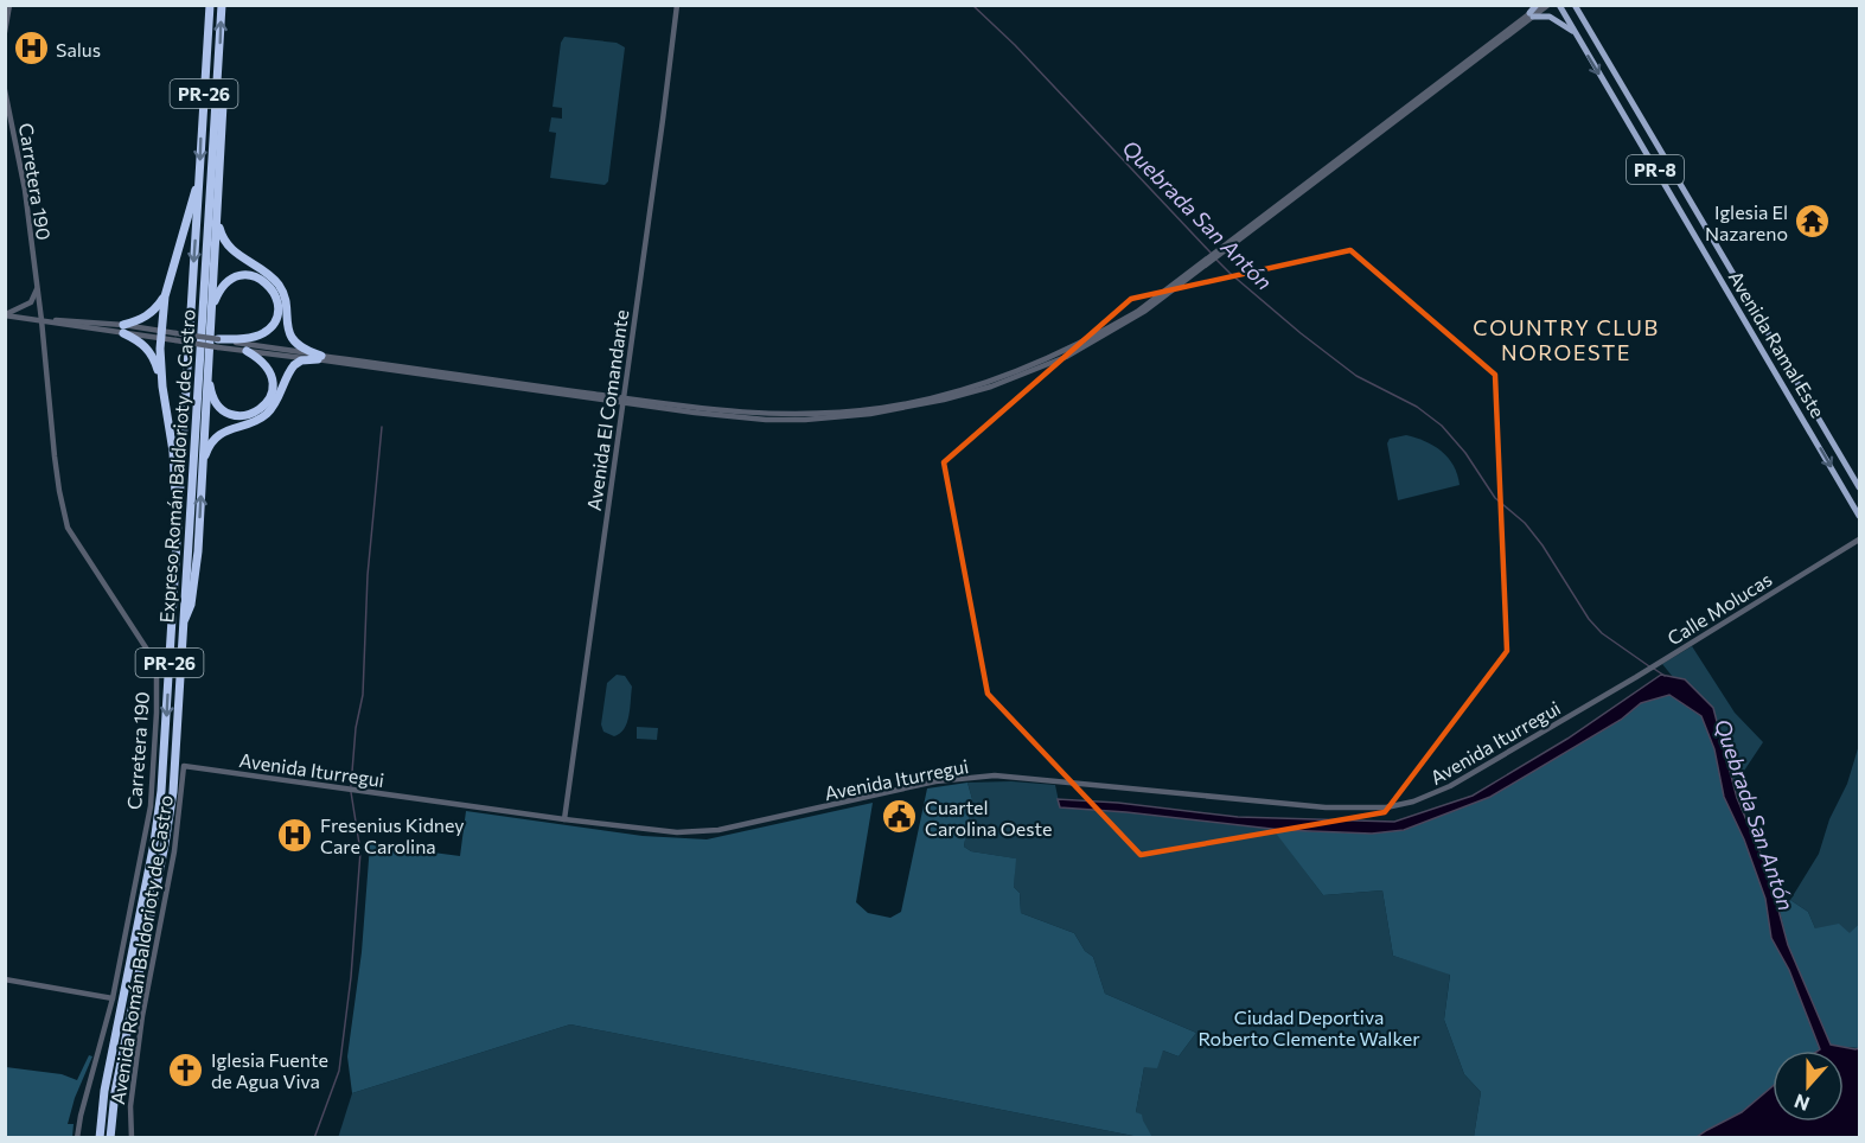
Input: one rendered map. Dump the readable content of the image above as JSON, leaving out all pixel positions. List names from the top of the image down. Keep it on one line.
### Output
{"streets":{"highway":["PR-26","Expreso Román Baldorioty de Castro"],"main road":["PR-8","Avenida Ramal Este"],"street":["Carretera 190","Avenida El Comandante","Calle Molucas","Avenida Iturregui","Avenida Román Baldorioty de Castro"]},"crossings":[["Avenida El Comandante","Avenida Iturregui"],["Calle Molucas","Avenida Iturregui"],["Avenida Iturregui","Avenida Román Baldorioty de Castro"]],"districts":["COUNTRY CLUB NOROESTE"],"water":["Quebrada San Antón"],"parks":["Ciudad Deportiva Roberto Clemente Walker"],"places":{"hospital":["Salus","Fresenius Kidney Care Carolina"],"temple":["Iglesia El Nazareno"],"public building":["Cuartel Carolina Oeste"],"church":["Iglesia Fuente de Agua Viva"]},"north":"bottom"}
